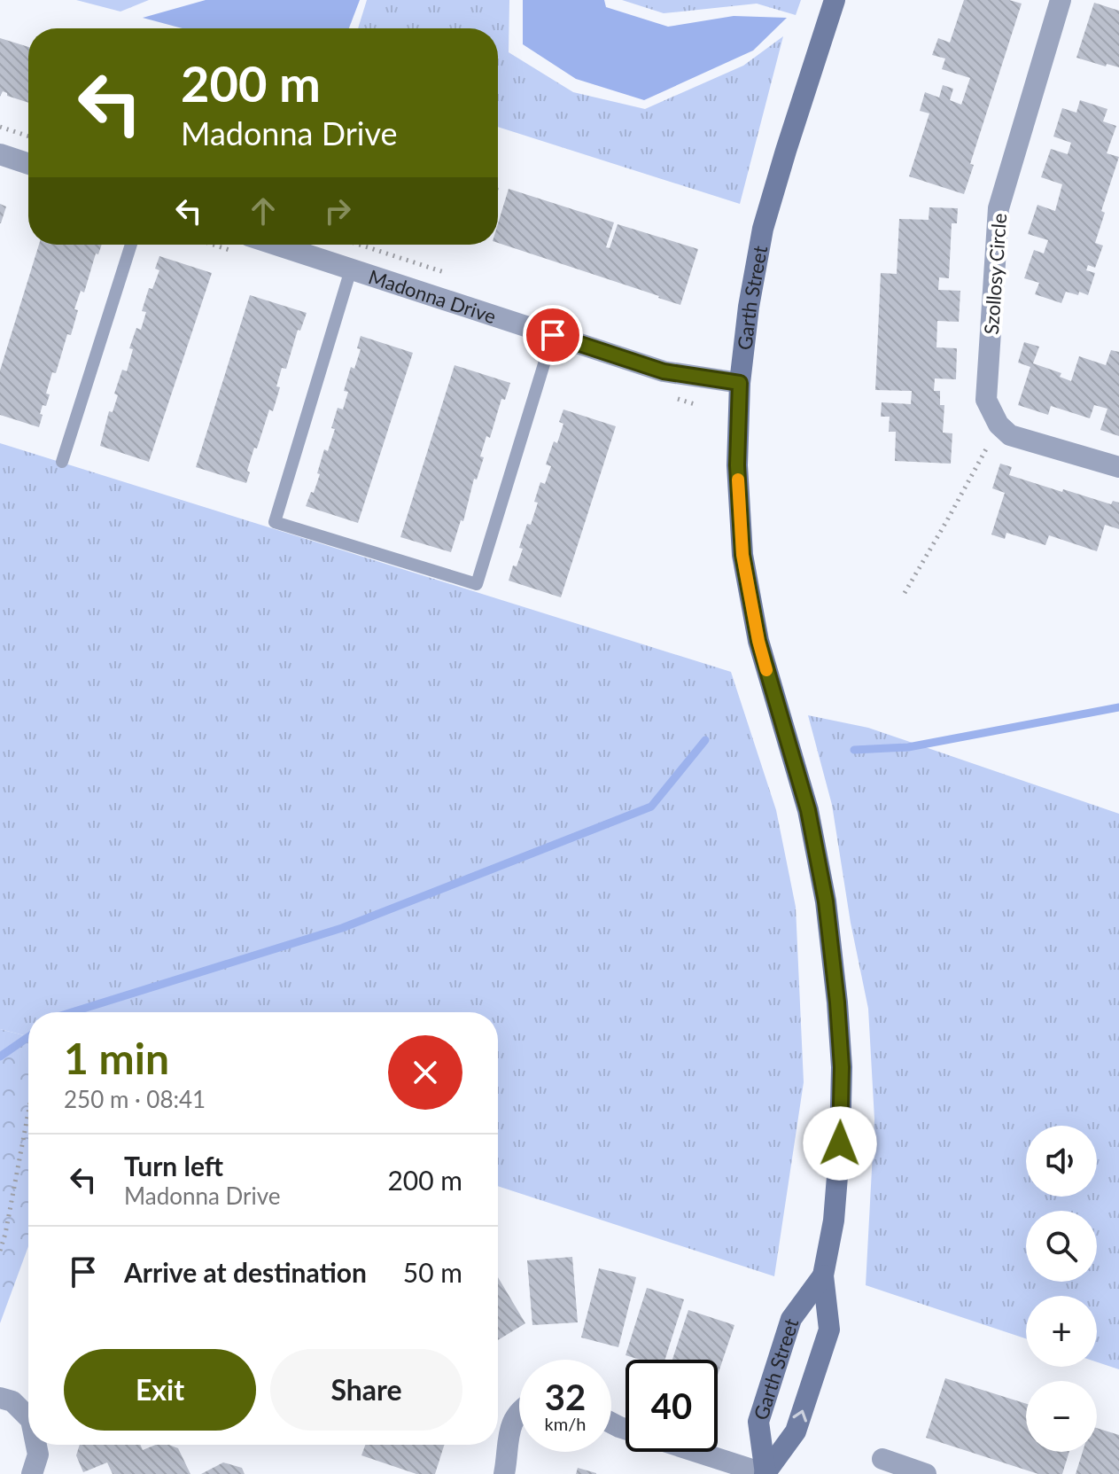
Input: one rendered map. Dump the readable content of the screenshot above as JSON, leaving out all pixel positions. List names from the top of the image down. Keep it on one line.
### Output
{"streets":{"street":["Szollosy Circle","Madonna Drive","Garth Street"]},"crossings":[["Madonna Drive","Garth Street"]],"page":{"turn":["200 m","Madonna Drive"],"heading":["1 min","250 m · 08:41"],"map_buttons":["+","−"],"list":[{"name":"Turn left","note":"Madonna Drive","value":"200 m"},{"name":"Arrive at destination","value":"50 m"}],"buttons":["Exit","Share"],"speed":"32 km/h","limit":"40"}}
